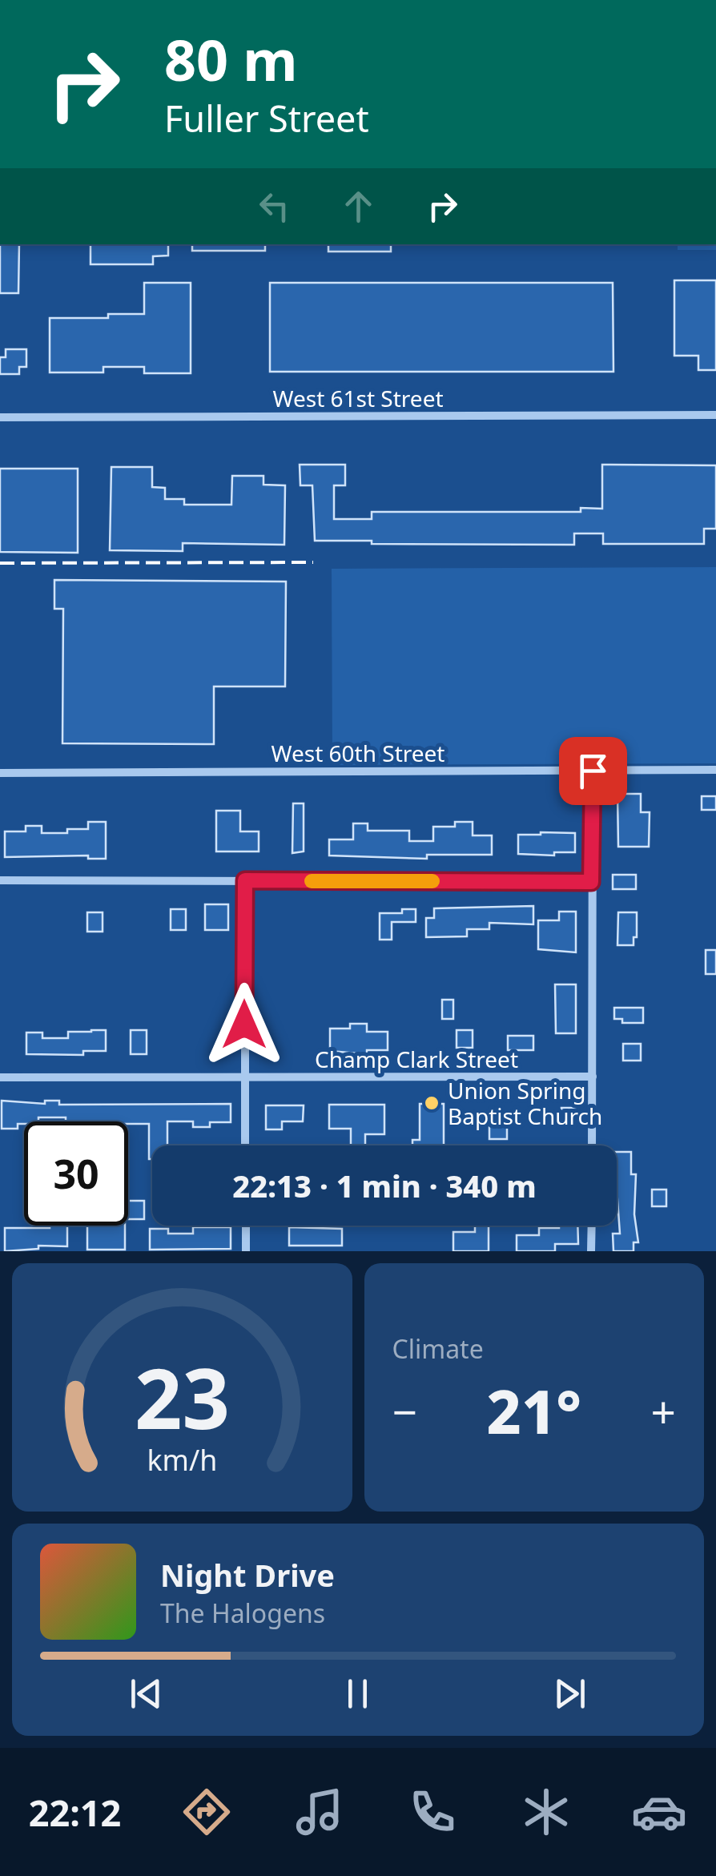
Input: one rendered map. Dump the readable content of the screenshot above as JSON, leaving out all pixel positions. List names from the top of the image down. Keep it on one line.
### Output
{"streets":{"street":["West 61st Street","West 60th Street","Champ Clark Street"]},"places":["Union Spring Baptist Church"],"page":{"turn":["80 m","Fuller Street"],"limit":"30","trip":"22:13 · 1 min · 340 m","tile":"Climate","heat":["−","21°","+"],"song":["Night Drive","The Halogens"],"tabs":"22:12","gauge":["23","km/h"]}}
